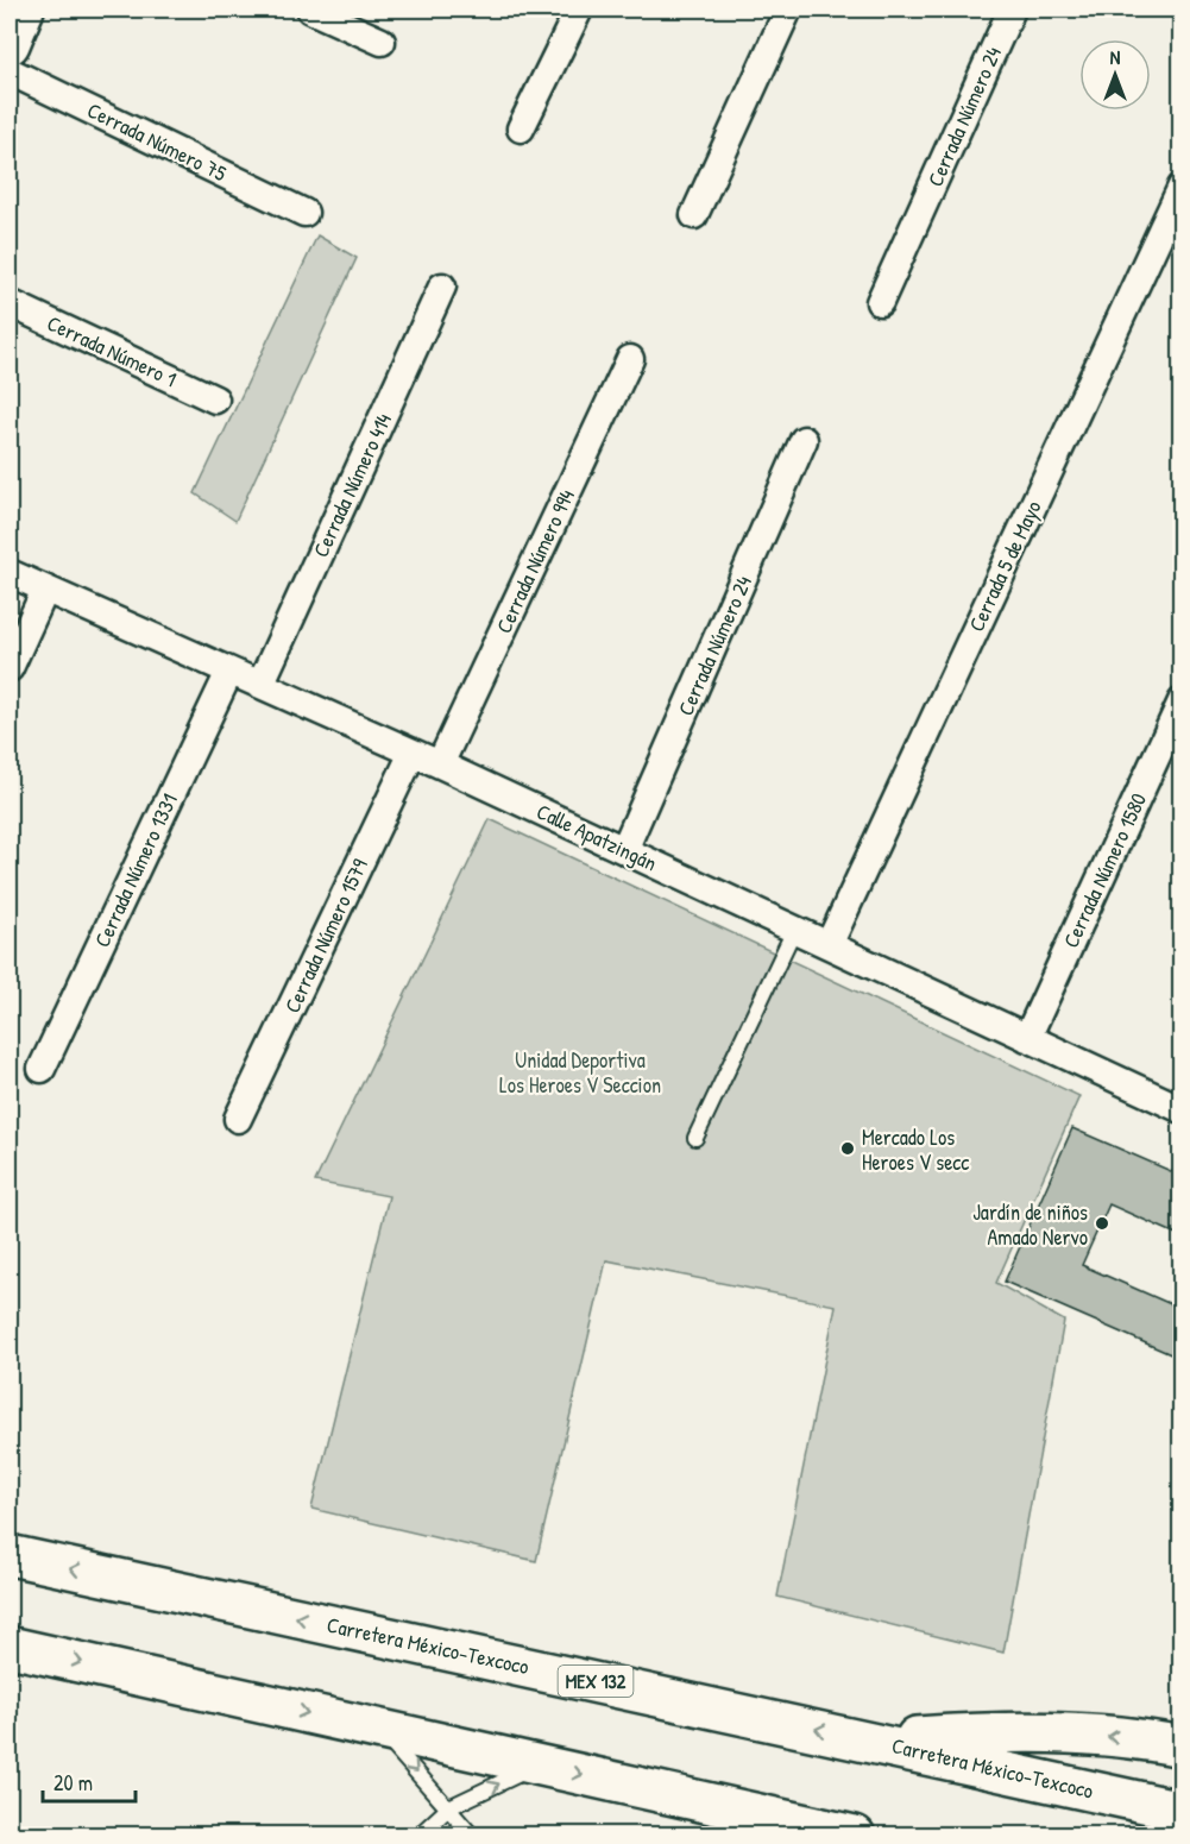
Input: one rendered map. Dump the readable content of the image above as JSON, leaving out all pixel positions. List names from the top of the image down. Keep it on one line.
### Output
{"streets":{"main road":["Carretera México-Texcoco","MEX 132"],"street":["Cerrada Número 24","Cerrada Número 75","Cerrada Número 1","Cerrada Número 414","Cerrada Número 994","Cerrada 5 de Mayo","Calle Apatzingán","Cerrada Número 1331","Cerrada Número 1580","Cerrada Número 1579"]},"crossings":[["Cerrada Número 24","Calle Apatzingán"],["Cerrada Número 414","Calle Apatzingán"],["Cerrada Número 994","Calle Apatzingán"],["Cerrada 5 de Mayo","Calle Apatzingán"],["Calle Apatzingán","Cerrada Número 1331"],["Calle Apatzingán","Cerrada Número 1580"],["Calle Apatzingán","Cerrada Número 1579"]],"parks":["Unidad Deportiva Los Heroes V Seccion"],"places":["Mercado Los Heroes V secc","Jardín de niños Amado Nervo"],"scale_bar":"20 m","north":"top"}
